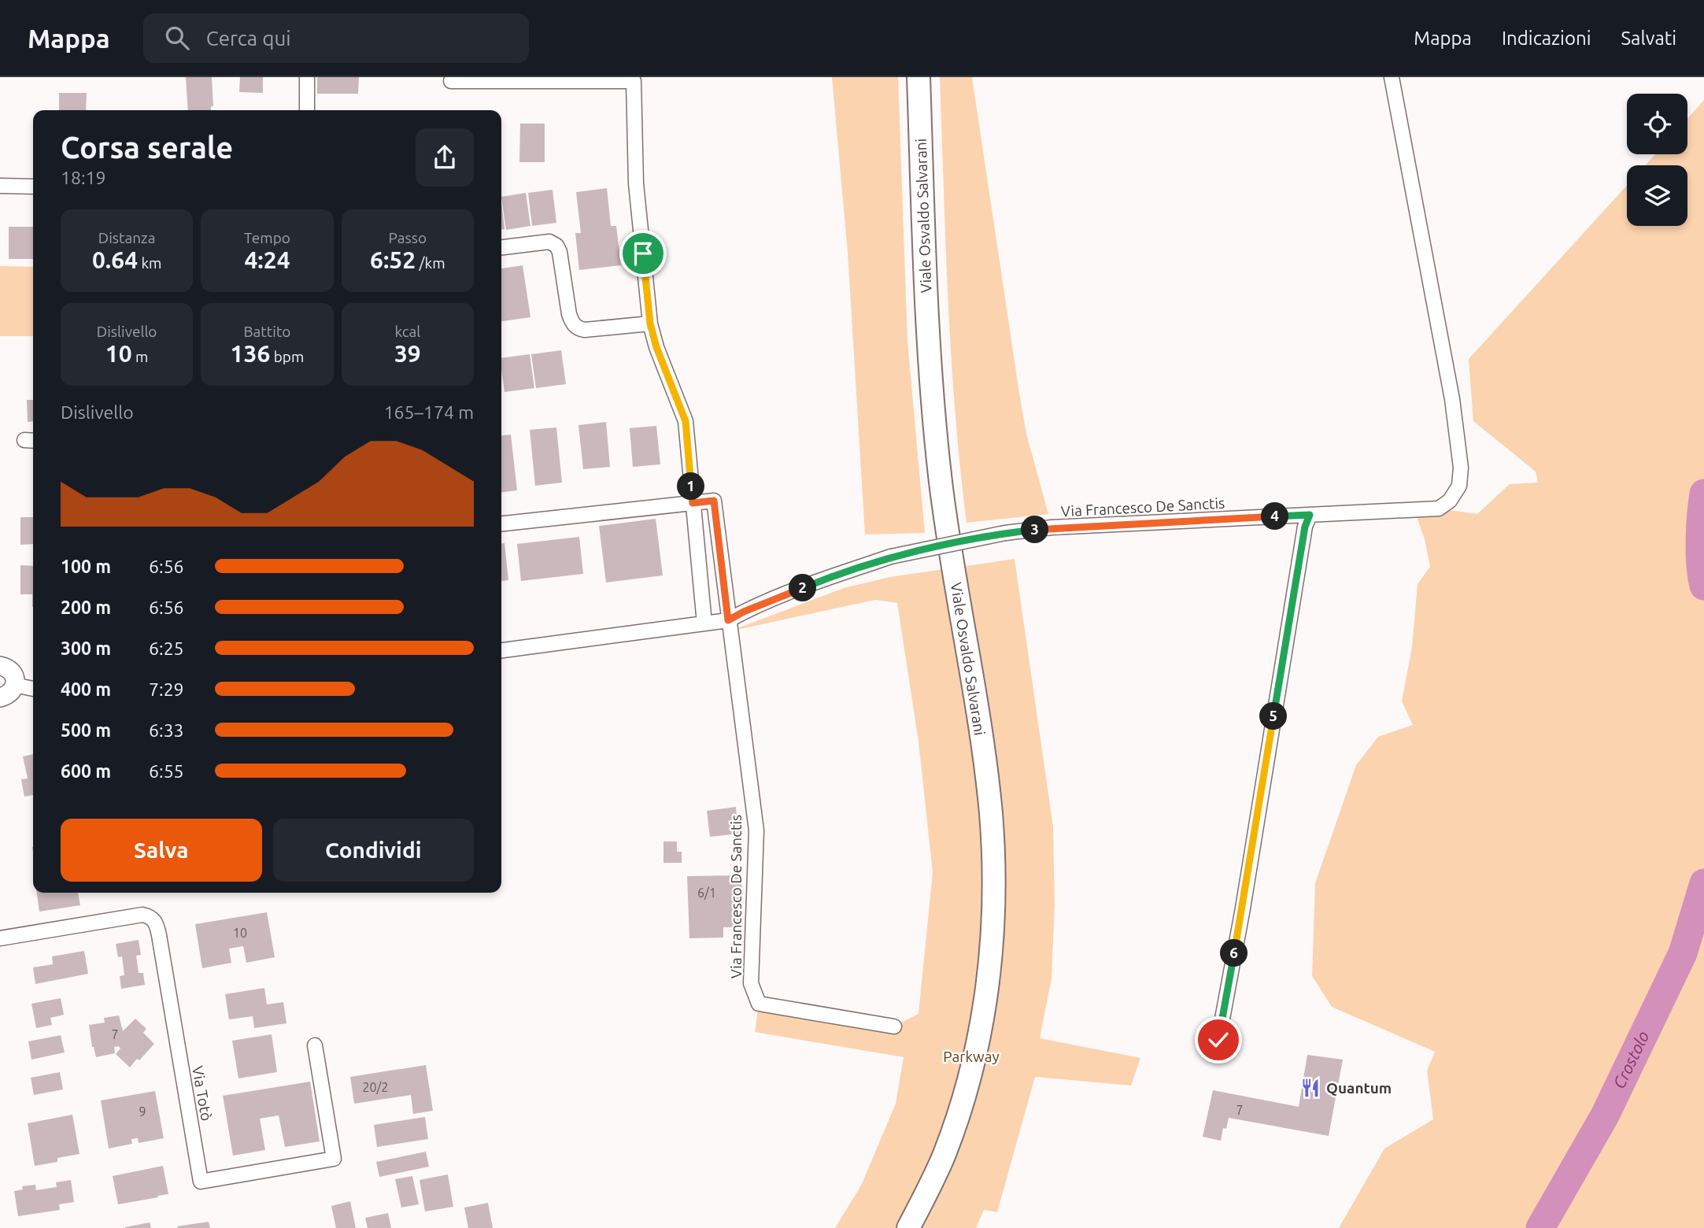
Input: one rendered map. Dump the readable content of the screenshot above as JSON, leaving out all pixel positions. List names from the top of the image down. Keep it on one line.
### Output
{"streets":{"main road":["Viale Osvaldo Salvarani"],"street":["Via Francesco De Sanctis","Via Totò"]},"water":["Crostolo"],"parks":["Parkway"],"places":{"restaurant":["Quantum"]},"house_numbers":["6/1","10","7","20/2","7","9"],"page":{"header":"Mappa","search":"Cerca qui","nav":["Mappa","Indicazioni","Salvati"],"heading":["Corsa serale","18:19"],"stats":[["Distanza","0.64 km"],["Tempo","4:24"],["Passo","6:52 /km"],["Dislivello","10 m"],["Battito","136 bpm"],["kcal","39"]],"chart":["Dislivello","165–174 m"],"pins":["1","4","3","2","5","6"],"list":[{"name":"100 m","note":"6:56"},{"name":"200 m","note":"6:56"},{"name":"300 m","note":"6:25"},{"name":"400 m","note":"7:29"},{"name":"500 m","note":"6:33"},{"name":"600 m","note":"6:55"}],"buttons":["Salva","Condividi"]}}
